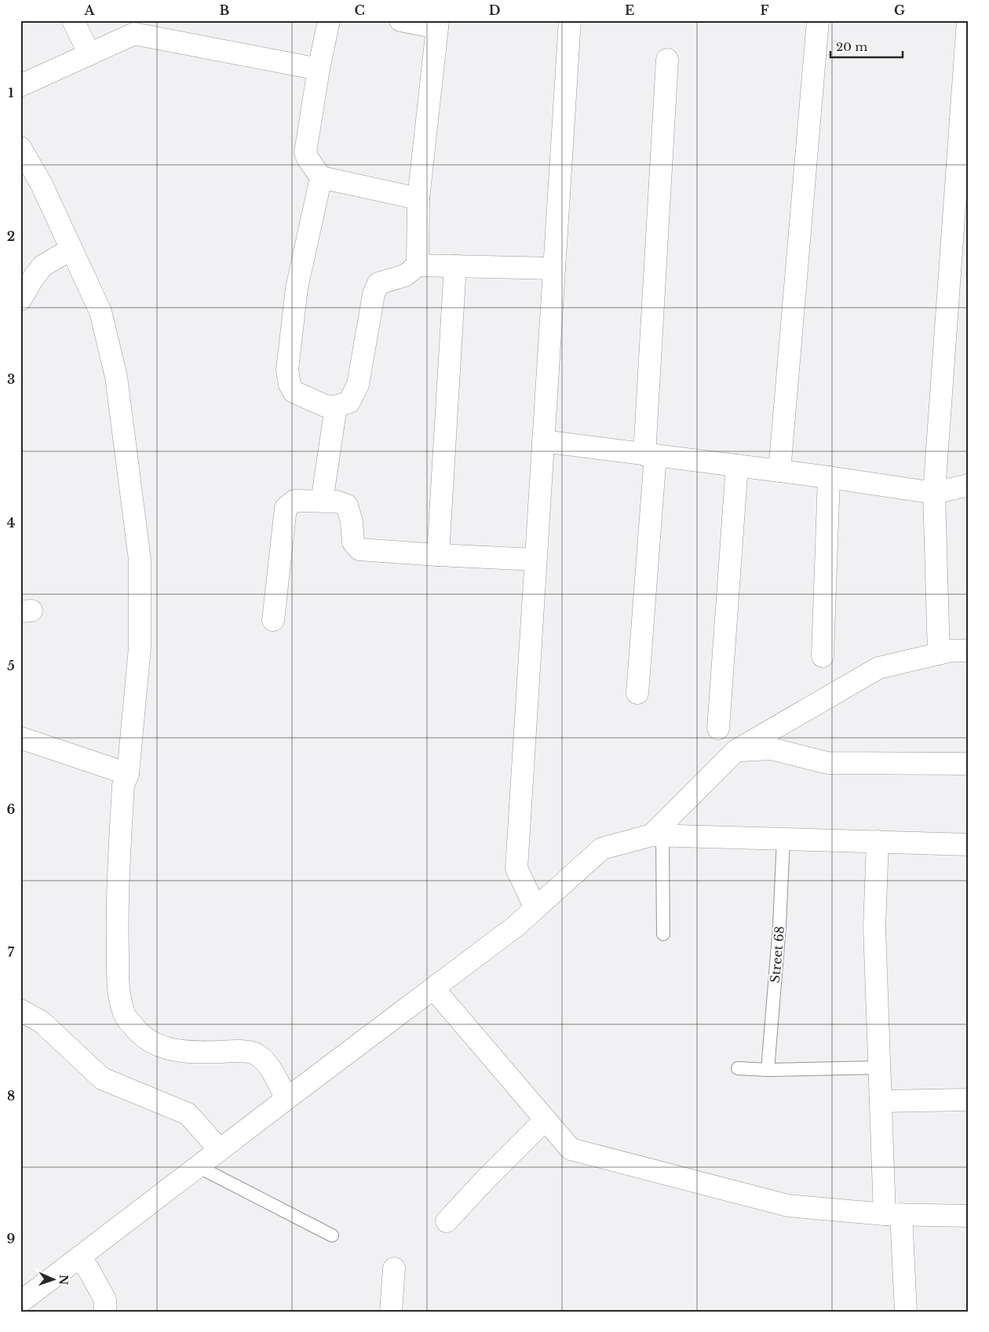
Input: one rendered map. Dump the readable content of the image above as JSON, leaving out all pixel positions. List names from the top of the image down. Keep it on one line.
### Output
{"streets":{"lane":["Street 68"]},"scale_bar":"20 m","north":"right","grid":{"columns":["A","B","C","D","E","F","G"],"rows":["1","2","3","4","5","6","7","8","9"]}}
